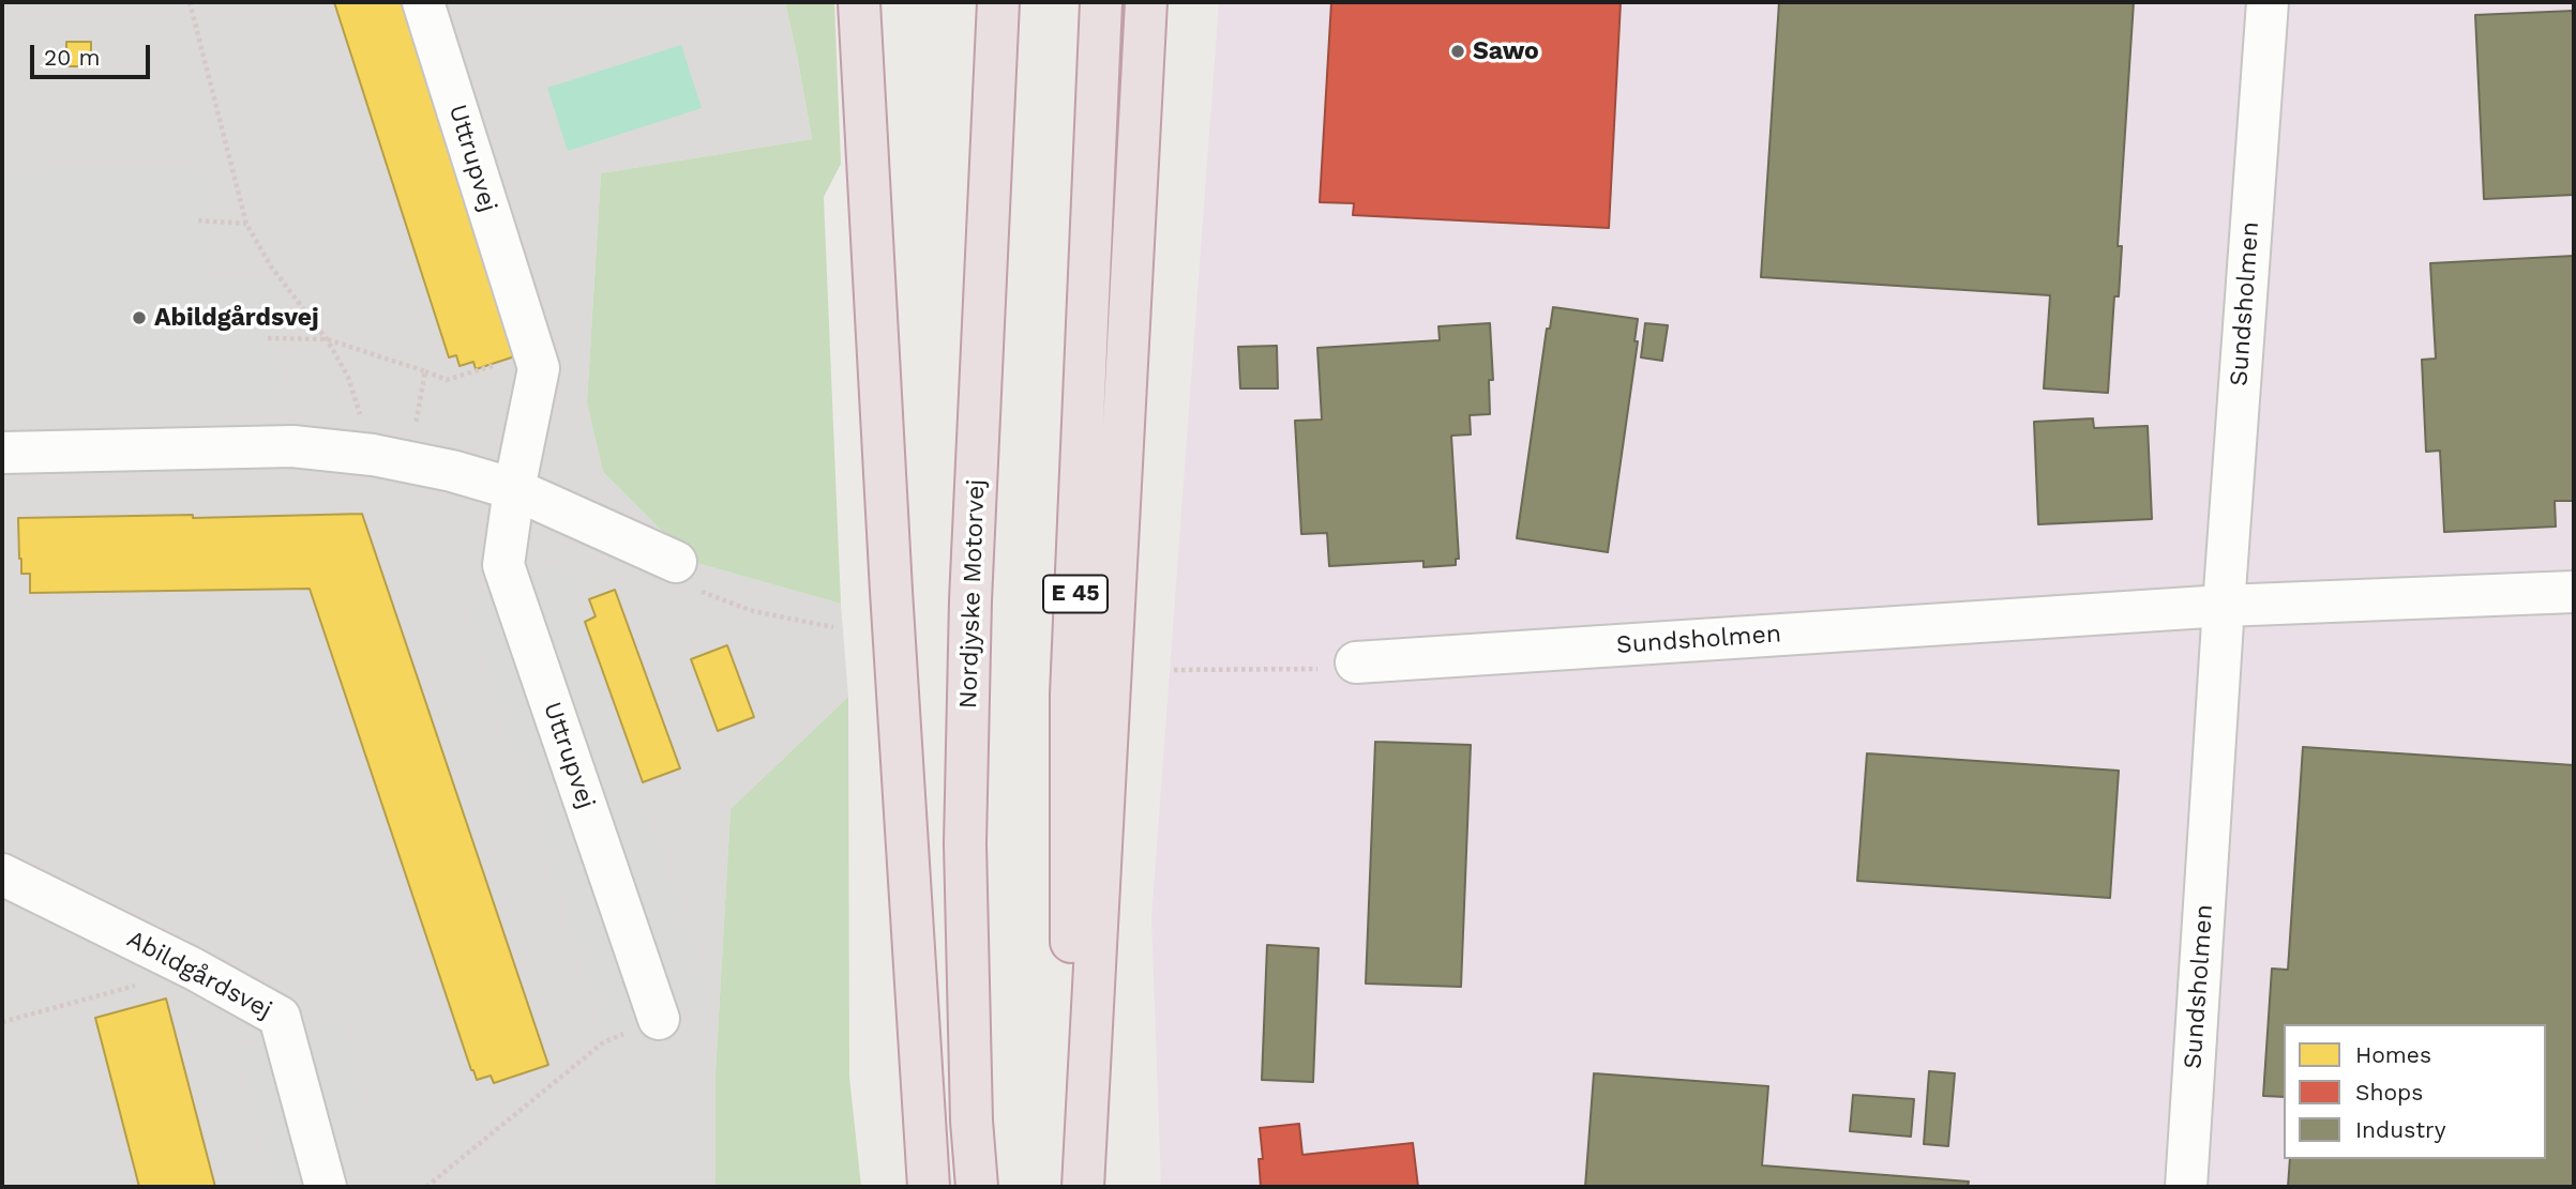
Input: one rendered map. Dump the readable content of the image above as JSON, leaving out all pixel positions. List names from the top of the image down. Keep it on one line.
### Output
{"streets":{"highway":["Nordjyske Motorvej","E 45"],"street":["Uttrupvej","Sundsholmen","Abildgårdsvej"]},"places":["Sawo","Abildgårdsvej"],"legend":["Homes","Shops","Industry"],"scale_bar":"20 m"}
